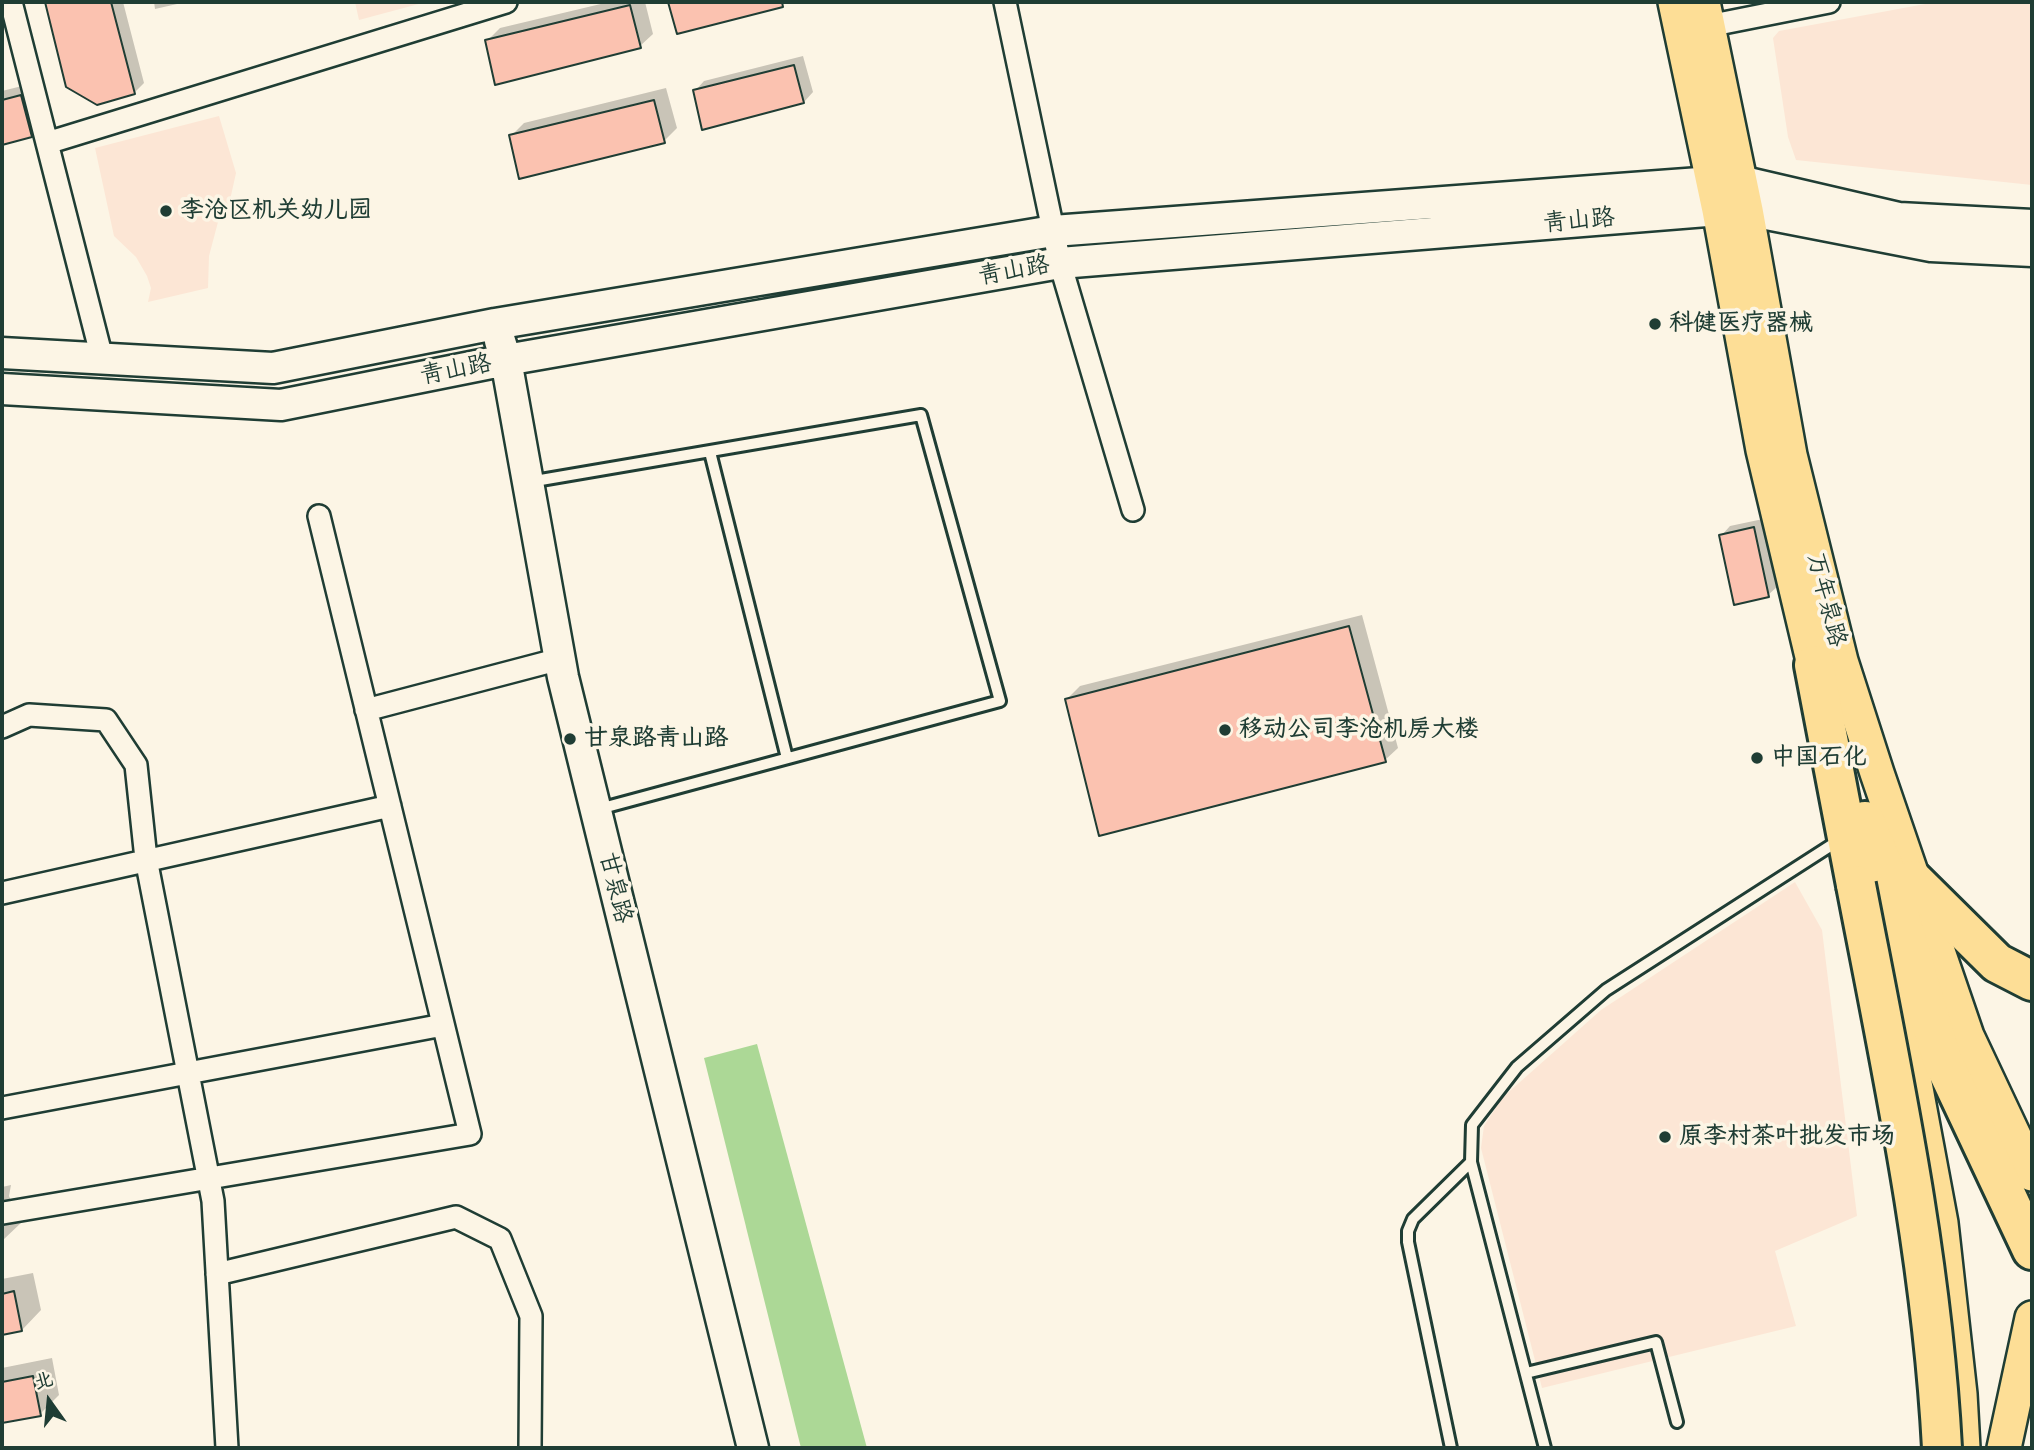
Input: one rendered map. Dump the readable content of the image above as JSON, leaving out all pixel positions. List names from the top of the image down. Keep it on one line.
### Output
{"streets":{"main road":["青山路","万年泉路","甘泉路"]},"crossings":[["青山路","万年泉路"],["青山路","甘泉路"]],"places":["李沧区机关幼儿园","科健医疗器械","移动公司李沧机房大楼","甘泉路青山路","中国石化","原李村茶叶批发市场"],"north":"top"}
